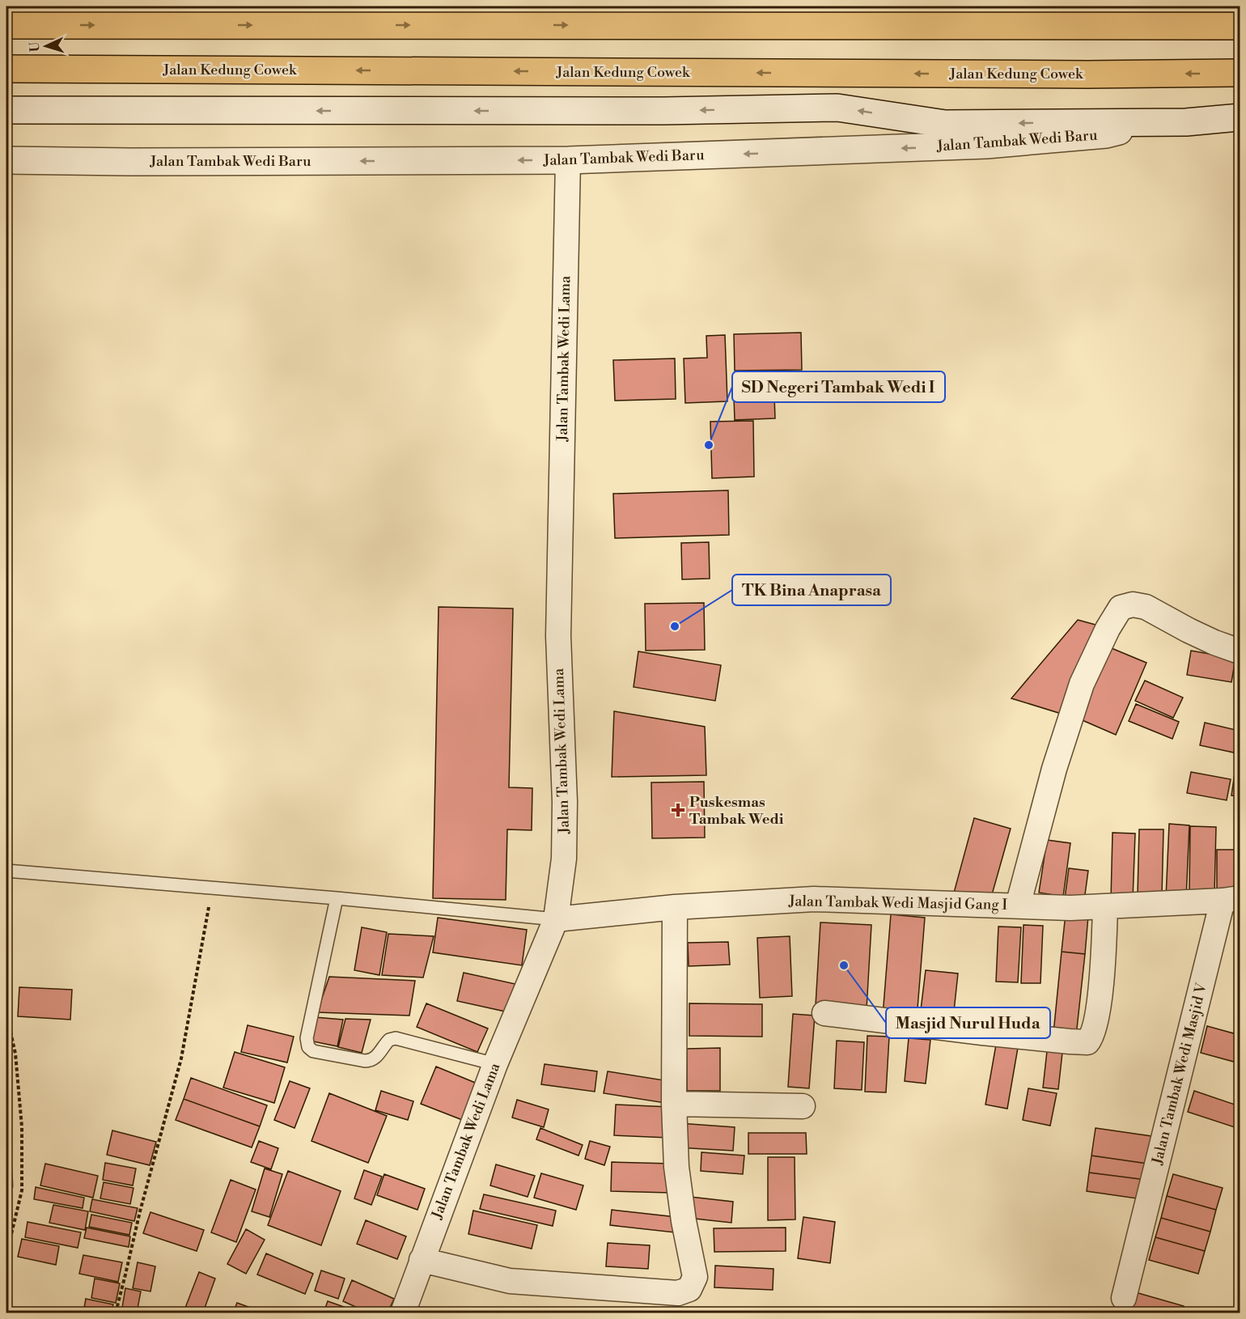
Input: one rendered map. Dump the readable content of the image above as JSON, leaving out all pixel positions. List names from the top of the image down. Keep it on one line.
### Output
{"streets":{"highway":["Jalan Kedung Cowek"],"main road":["Jalan Tambak Wedi Baru"],"street":["Jalan Tambak Wedi Lama","Jalan Tambak Wedi Masjid Gang I","Jalan Tambak Wedi Masjid V"]},"crossings":[["Jalan Tambak Wedi Baru","Jalan Tambak Wedi Lama"],["Jalan Tambak Wedi Lama","Jalan Tambak Wedi Masjid Gang I"],["Jalan Tambak Wedi Masjid Gang I","Jalan Tambak Wedi Masjid V"]],"places":{"other":["SD Negeri Tambak Wedi I","TK Bina Anaprasa","Masjid Nurul Huda"],"health":["Puskesmas Tambak Wedi"]},"north":"left"}
